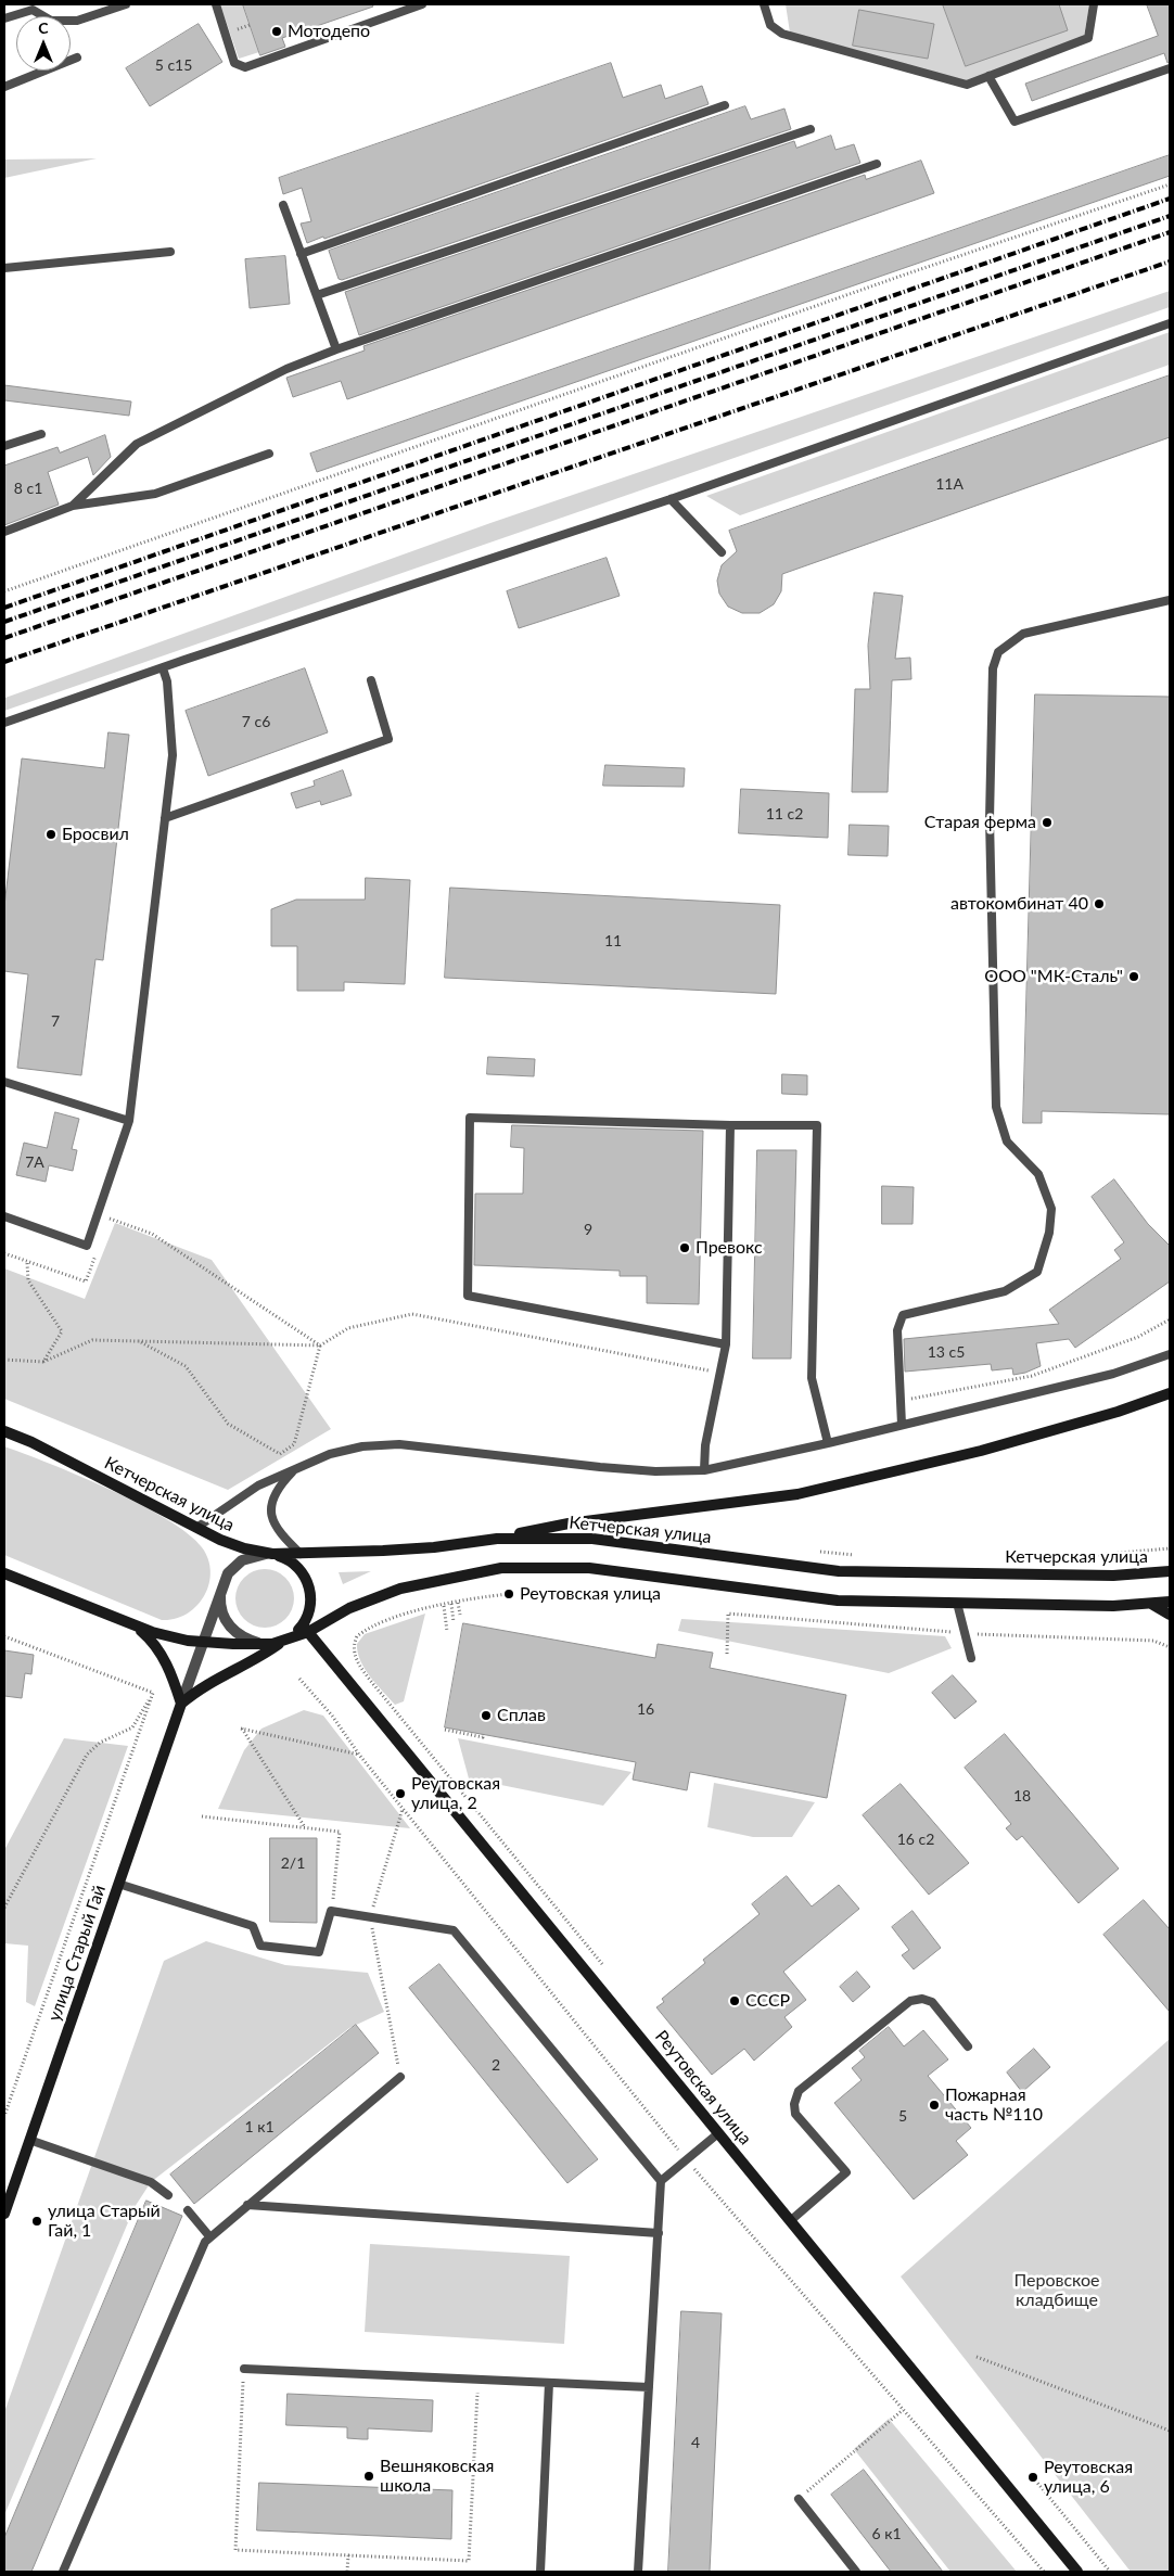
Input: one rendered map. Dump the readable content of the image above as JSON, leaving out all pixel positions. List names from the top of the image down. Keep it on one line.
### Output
{"streets":{"main road":["Кетчерская улица","улица Старый Гай","Реутовская улица"]},"crossings":[["Кетчерская улица","улица Старый Гай"],["Кетчерская улица","Реутовская улица"],["улица Старый Гай","Реутовская улица"]],"parks":["Перовское кладбище"],"places":["Мотодепо","Старая ферма","Бросвил","автокомбинат 40","ООО \"МК-Сталь\"","Превокс","Реутовская улица","Сплав","Реутовская улица, 2","СССР","Пожарная часть №110","улица Старый Гай, 1","Вешняковская школа","Реутовская улица, 6"],"house_numbers":["5 c15","11А","8 c1","7 с6","11 с2","11","7","7А","9","13 с5","16","18","16 с2","2/1","2","5","1 к1","4","6 к1"],"north":"top"}
